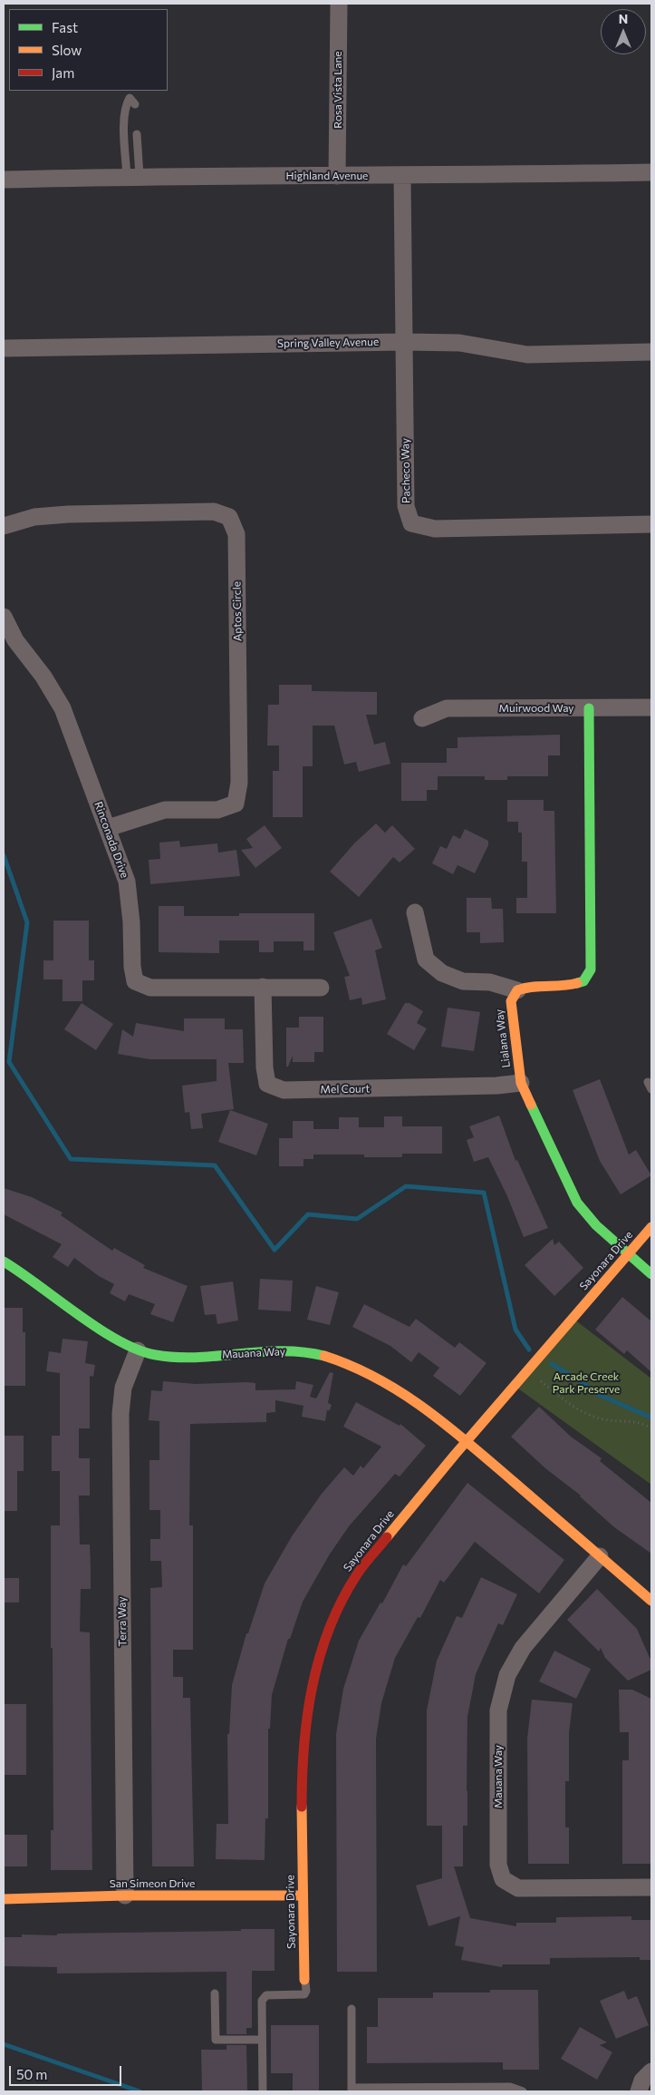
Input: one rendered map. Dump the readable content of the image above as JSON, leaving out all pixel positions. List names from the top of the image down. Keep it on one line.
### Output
{"streets":{"street":["Rosa Vista Lane","Highland Avenue","Spring Valley Avenue","Pacheco Way","Aptos Circle","Muirwood Way","Rinconada Drive","Lialana Way","Mel Court","Sayonara Drive","Mauana Way","Terra Way","San Simeon Drive"]},"crossings":[["Rosa Vista Lane","Highland Avenue"],["Highland Avenue","Pacheco Way"],["Spring Valley Avenue","Pacheco Way"],["Aptos Circle","Rinconada Drive"],["Rinconada Drive","Mel Court"],["Lialana Way","Mel Court"],["Lialana Way","Sayonara Drive"],["Sayonara Drive","Mauana Way"],["Sayonara Drive","San Simeon Drive"],["Mauana Way","Terra Way"],["Terra Way","San Simeon Drive"]],"parks":["Arcade Creek Park Preserve"],"legend":["Fast","Slow","Jam"],"scale_bar":"50 m","north":"top"}
